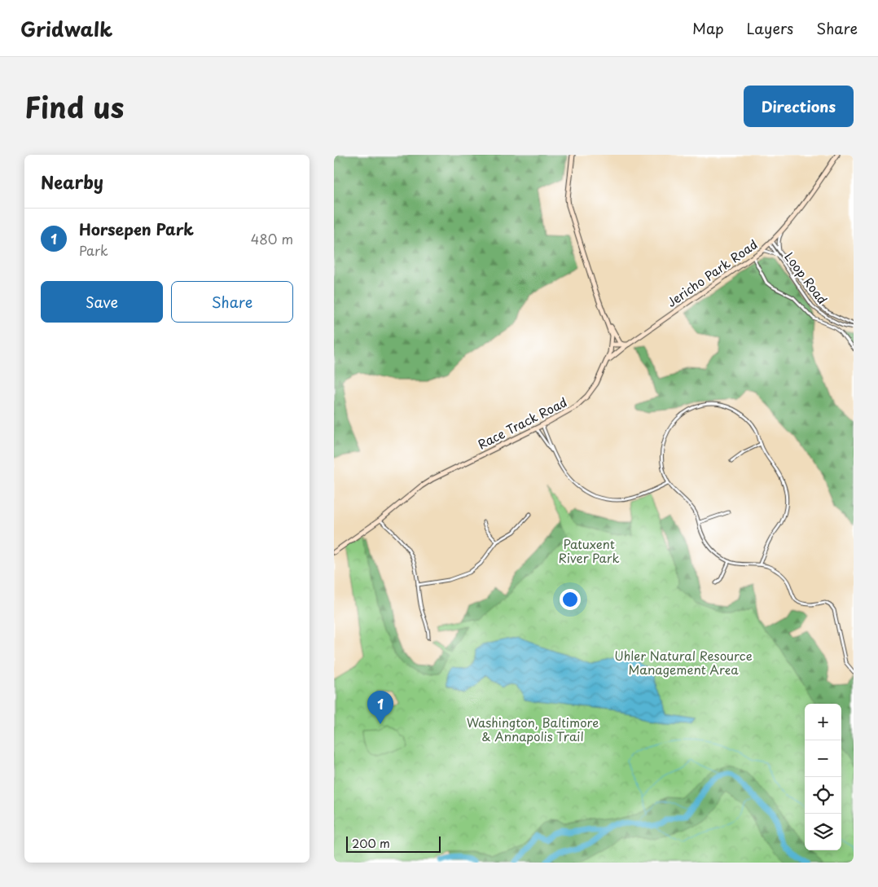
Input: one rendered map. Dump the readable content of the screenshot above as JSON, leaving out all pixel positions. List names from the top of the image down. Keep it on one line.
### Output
{"streets":{"street":["Jericho Park Road","Loop Road","Race Track Road"]},"crossings":[["Jericho Park Road","Loop Road"],["Jericho Park Road","Race Track Road"]],"parks":["Patuxent River Park","Uhler Natural Resource Management Area","Washington, Baltimore & Annapolis Trail"],"scale_bar":"200 m","page":{"header":"Gridwalk","nav":["Map","Layers","Share"],"title":"Find us","buttons":["Directions",["Save","Share"]],"heading":"Nearby","list":[{"mark":"1","name":"Horsepen Park","note":"Park","value":"480 m"}],"pins":"1","map_buttons":["+","−"],"scale":"200 m"}}
